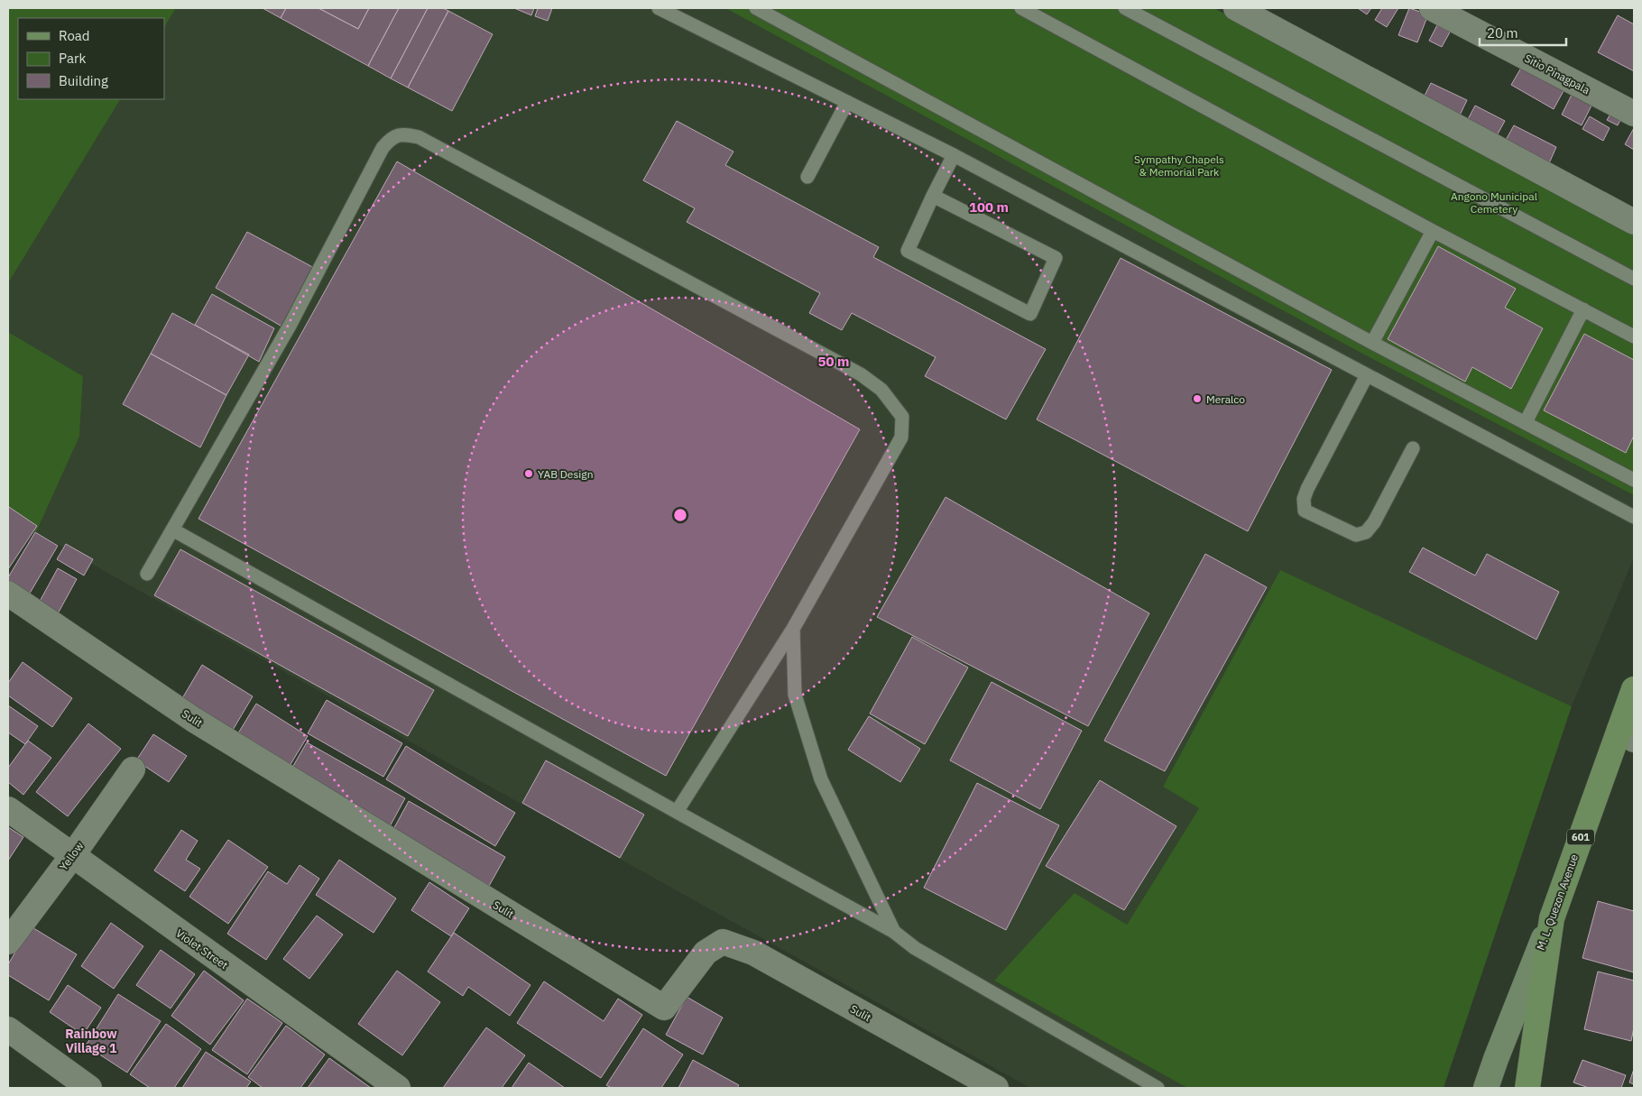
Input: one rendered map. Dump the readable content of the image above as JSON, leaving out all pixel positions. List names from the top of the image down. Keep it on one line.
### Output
{"streets":{"main road":["601","M. L. Quezon Avenue"],"street":["Sitio Pinagpala","Sulit","Yellow","Violet Street"]},"crossings":[["Yellow","Violet Street"]],"districts":["Rainbow Village 1"],"parks":["Sympathy Chapels & Memorial Park","Angono Municipal Cemetery"],"places":["Meralco","YAB Design"],"legend":["Road","Park","Building"],"scale_bar":"20 m","rings":["100 m","50 m"]}
